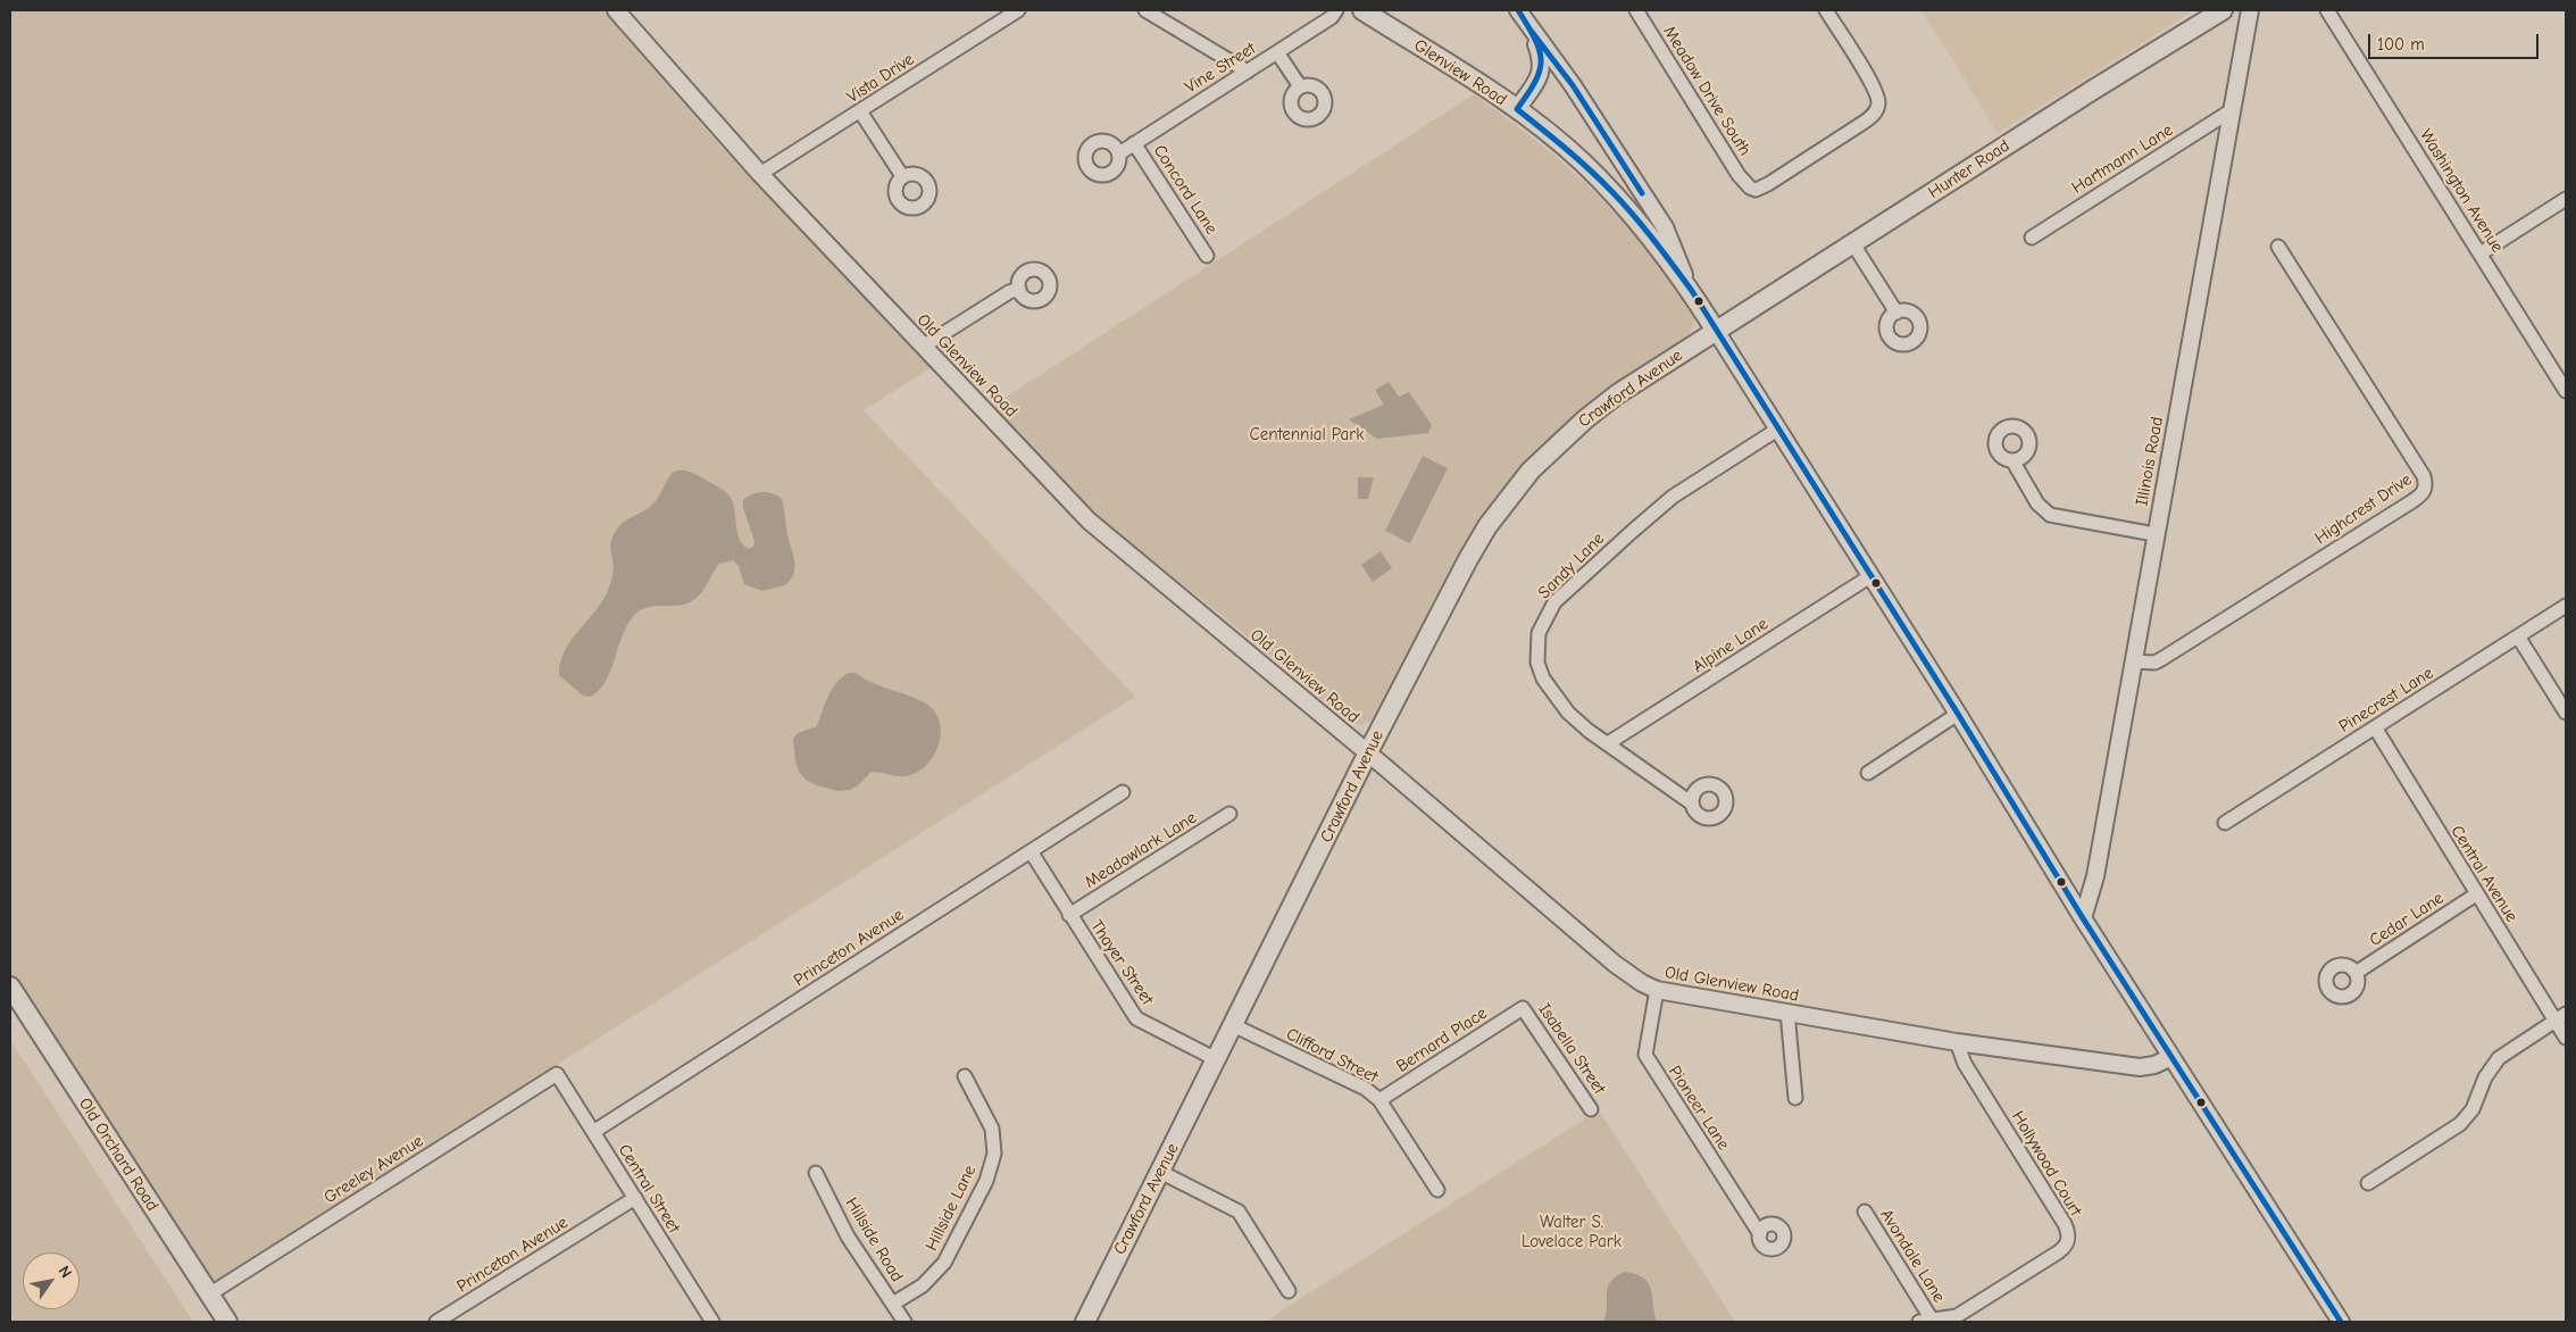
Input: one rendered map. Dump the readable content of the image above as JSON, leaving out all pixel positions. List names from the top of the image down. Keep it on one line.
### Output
{"streets":{"main road":["Glenview Road","Hunter Road","Crawford Avenue","Old Orchard Road"],"street":["Vine Street","Vista Drive","Meadow Drive South","Hartmann Lane","Concord Lane","Washington Avenue","Old Glenview Road","Illinois Road","Highcrest Drive","Sandy Lane","Alpine Lane","Pinecrest Lane","Meadowlark Lane","Central Avenue","Cedar Lane","Princeton Avenue","Thayer Street","Bernard Place","Isabella Street","Clifford Street","Pioneer Lane","Hollywood Court","Greeley Avenue","Central Street","Hillside Lane","Hillside Road","Avondale Lane"]},"crossings":[["Vine Street","Concord Lane"],["Glenview Road","Hunter Road"],["Glenview Road","Crawford Avenue"],["Vista Drive","Old Glenview Road"],["Hartmann Lane","Illinois Road"],["Hunter Road","Crawford Avenue"],["Old Glenview Road","Crawford Avenue"],["Old Glenview Road","Pioneer Lane"],["Old Glenview Road","Hollywood Court"],["Crawford Avenue","Thayer Street"],["Crawford Avenue","Clifford Street"],["Illinois Road","Highcrest Drive"],["Sandy Lane","Alpine Lane"],["Pinecrest Lane","Central Avenue"],["Meadowlark Lane","Thayer Street"],["Central Avenue","Cedar Lane"],["Princeton Avenue","Thayer Street"],["Princeton Avenue","Central Street"],["Bernard Place","Isabella Street"],["Bernard Place","Clifford Street"],["Old Orchard Road","Greeley Avenue"],["Hollywood Court","Avondale Lane"],["Greeley Avenue","Central Street"],["Hillside Lane","Hillside Road"]],"parks":["Centennial Park","Walter S. Lovelace Park"],"scale_bar":"100 m","north":"top right"}
